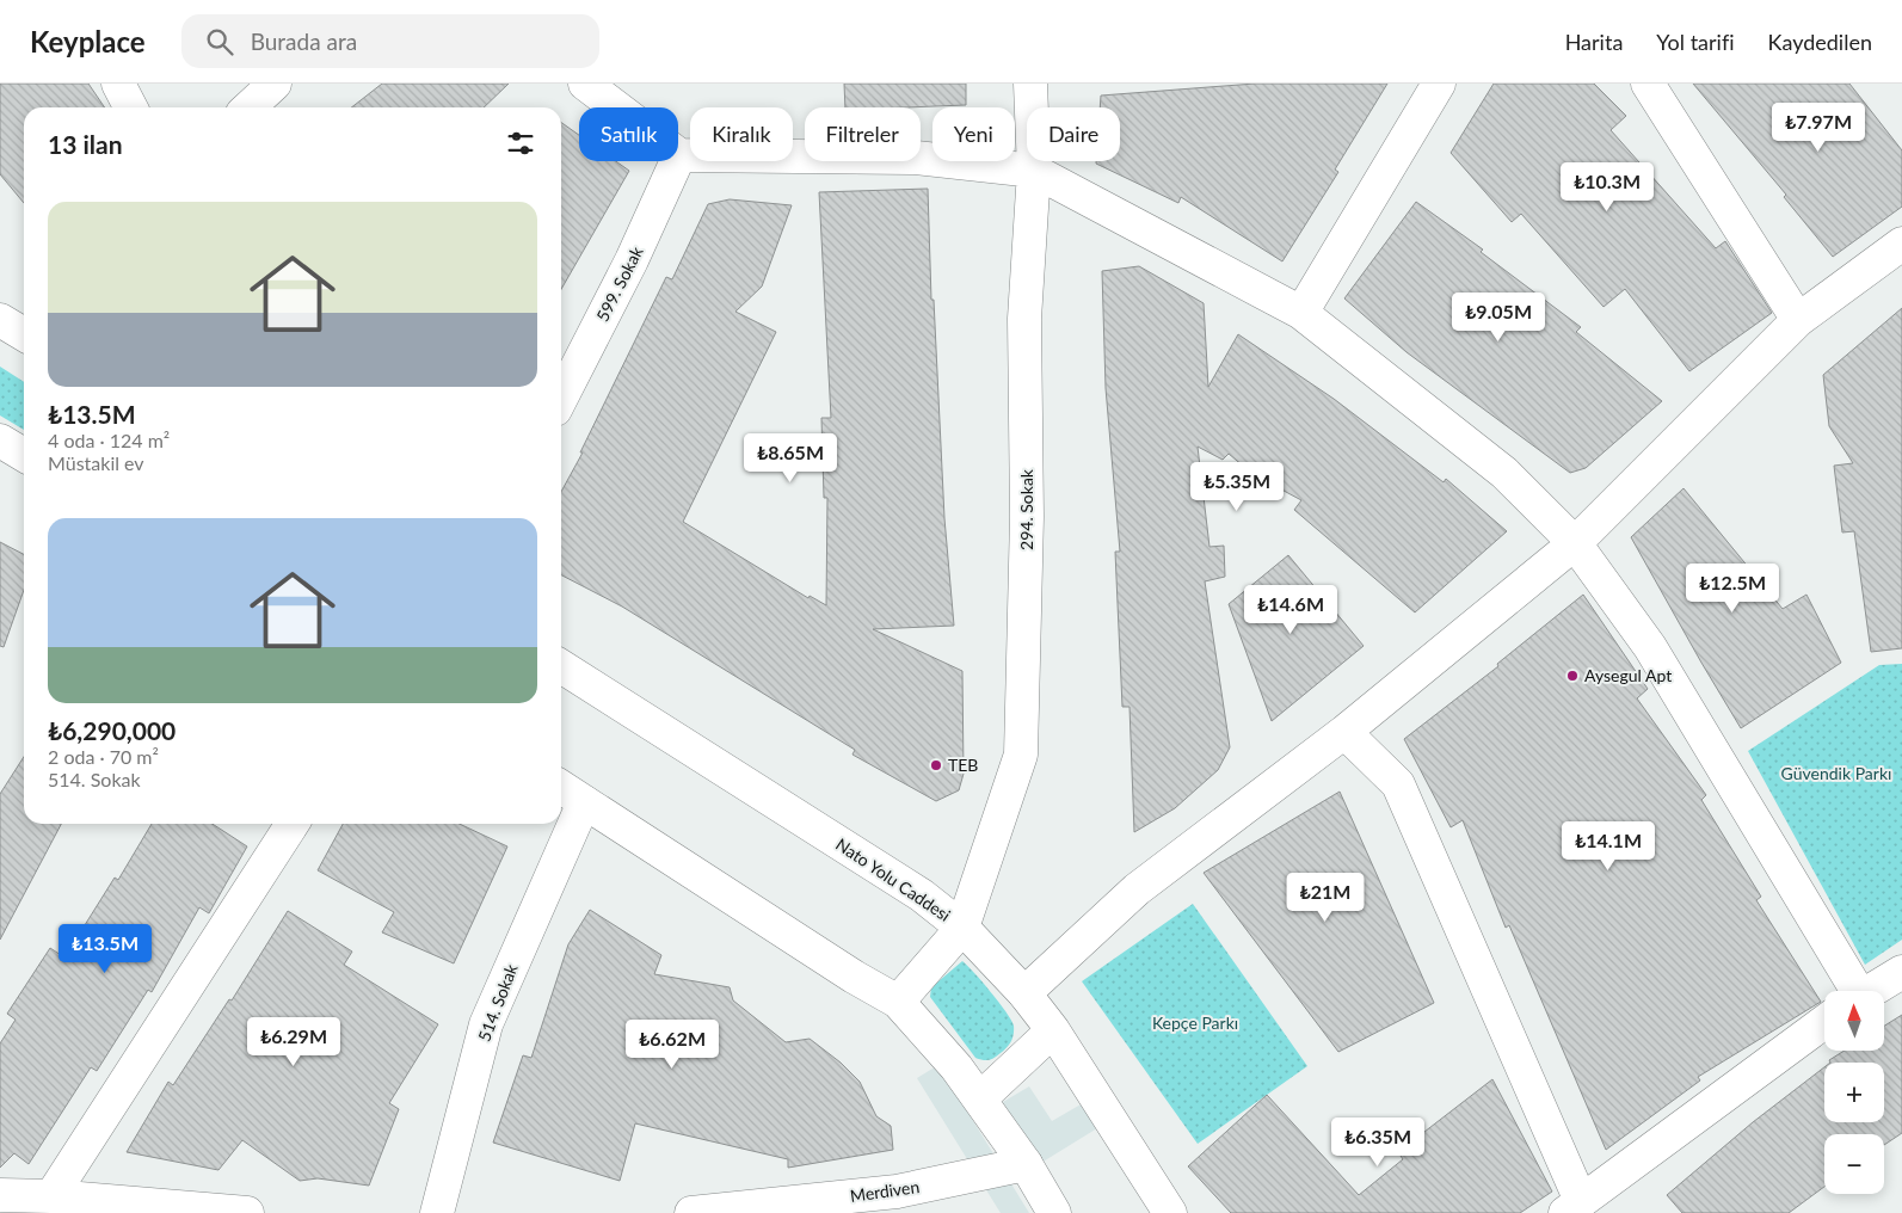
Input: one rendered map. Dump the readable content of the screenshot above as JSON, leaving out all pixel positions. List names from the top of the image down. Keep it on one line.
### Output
{"streets":{"street":["599. Sokak","294. Sokak","Nato Yolu Caddesi","514. Sokak","Merdiven"]},"crossings":[["294. Sokak","Nato Yolu Caddesi"]],"parks":["Güvendik Parkı","Kepçe Parkı"],"places":["Aysegul Apt","TEB"],"north":"top","page":{"header":"Keyplace","search":"Burada ara","nav":["Harita","Yol tarifi","Kaydedilen"],"price":["₺7.97M","₺10.3M","₺9.05M","₺8.65M","₺5.35M","₺12.5M","₺14.6M","₺14.1M","₺21M","₺13.5M","₺6.29M","₺6.62M","₺6.35M"],"chip":["Satılık","Kiralık","Filtreler","Yeni","Daire"],"heading":"13 ilan","list":[{"name":"₺13.5M","note":"4 oda · 124 m² · Müstakil ev"},{"name":"₺6,290,000","note":"2 oda · 70 m² · 514. Sokak"}],"map_buttons":["+","−"]}}
